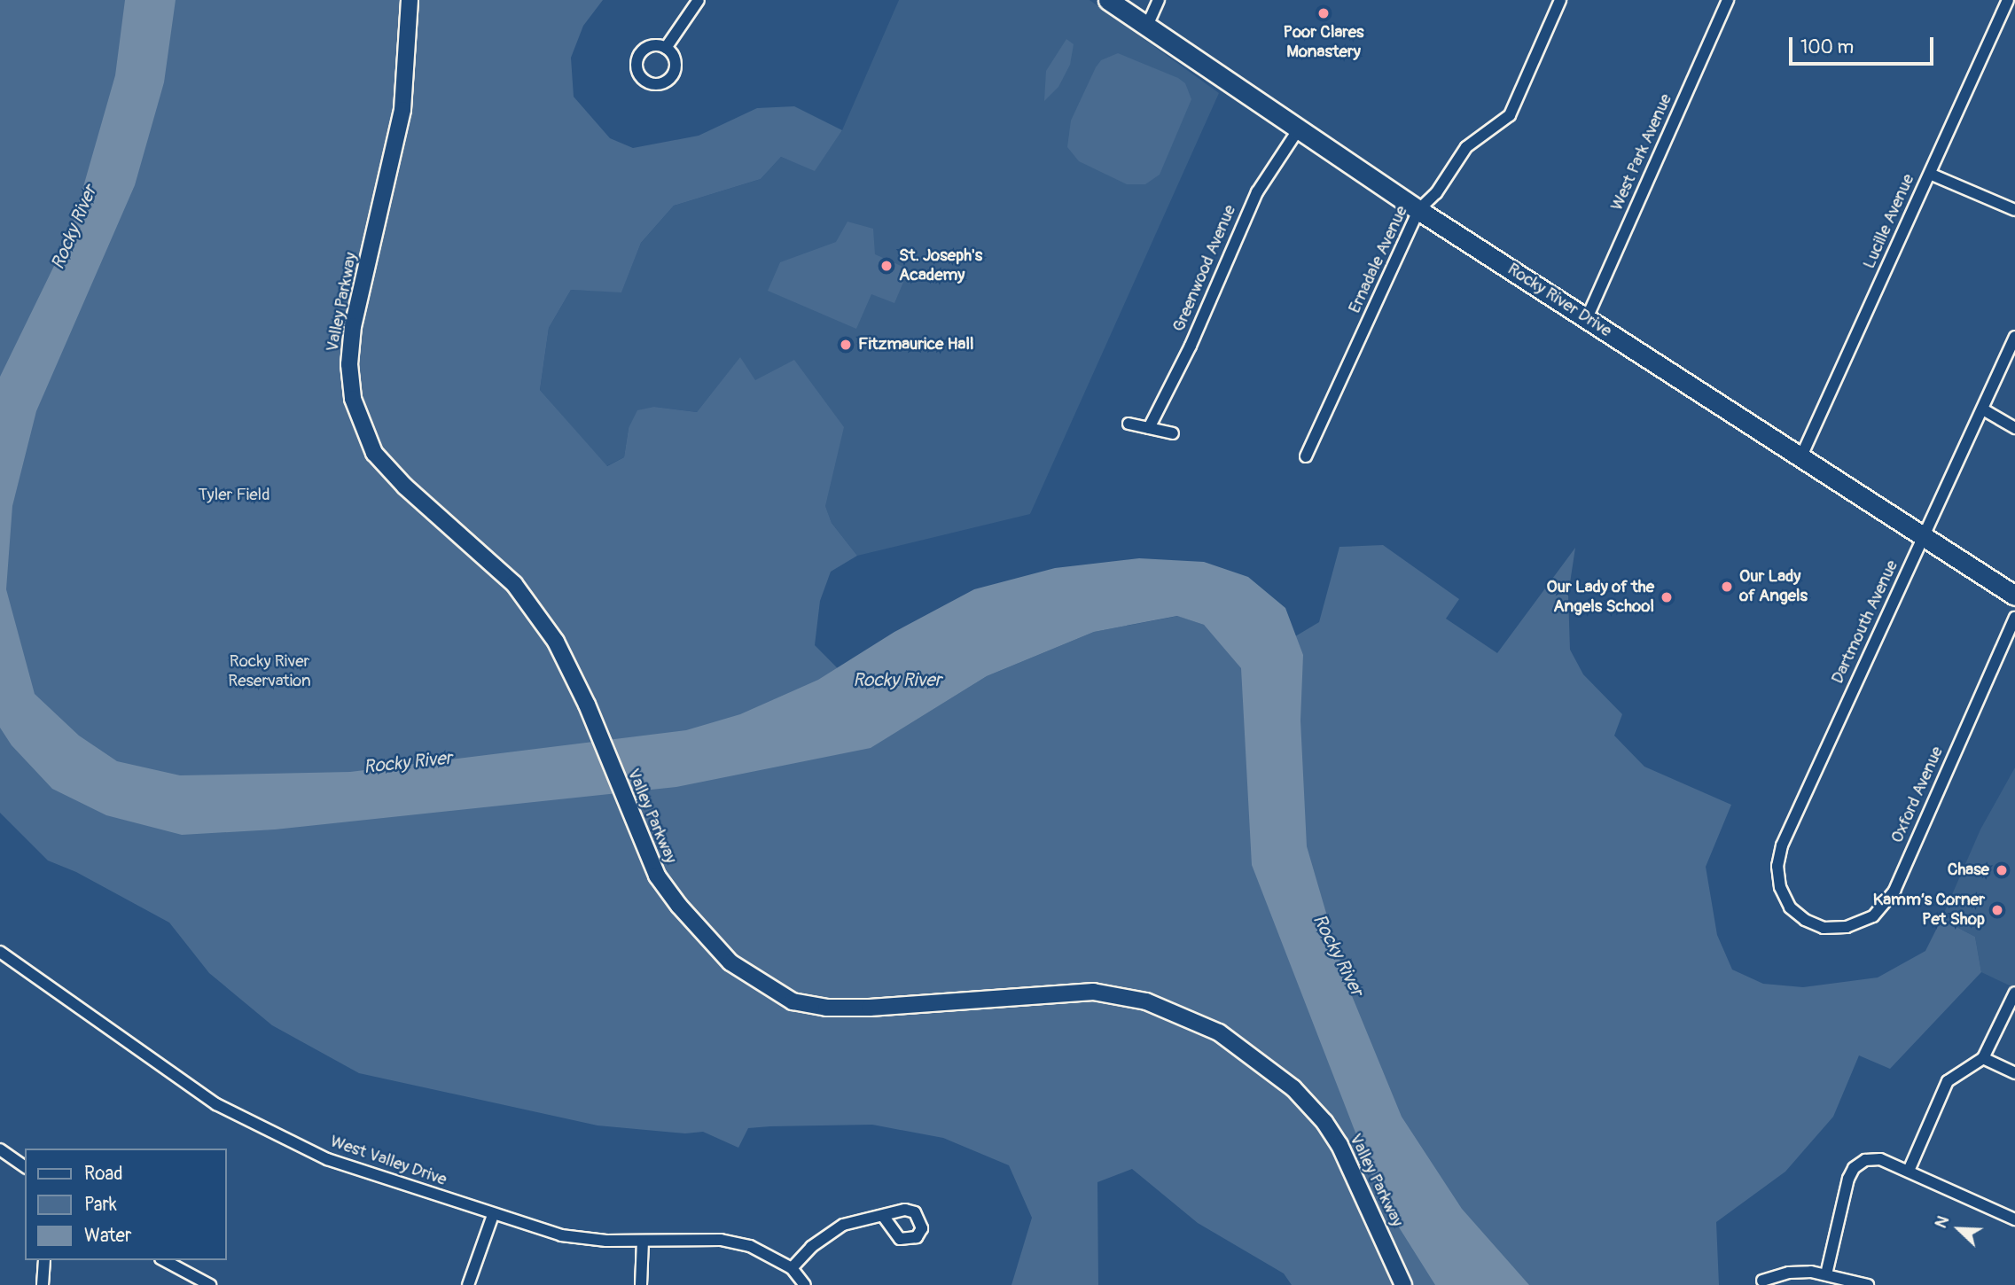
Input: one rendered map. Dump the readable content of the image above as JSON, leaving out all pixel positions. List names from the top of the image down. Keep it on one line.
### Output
{"streets":{"main road":["Rocky River Drive"],"street":["West Park Avenue","Lucille Avenue","Ernadale Avenue","Greenwood Avenue","Valley Parkway","Dartmouth Avenue","Oxford Avenue","West Valley Drive"]},"crossings":[["West Park Avenue","Rocky River Drive"],["Lucille Avenue","Rocky River Drive"],["Ernadale Avenue","Rocky River Drive"],["Greenwood Avenue","Rocky River Drive"],["Rocky River Drive","Dartmouth Avenue"],["Dartmouth Avenue","Oxford Avenue"]],"water":["Rocky River"],"parks":["Tyler Field","Rocky River Reservation"],"places":["Poor Clares Monastery","St. Joseph's Academy","Fitzmaurice Hall","Our Lady of Angels","Our Lady of the Angels School","Chase","Kamm’s Corner Pet Shop"],"legend":["Road","Park","Water"],"scale_bar":"100 m","north":"top left"}
